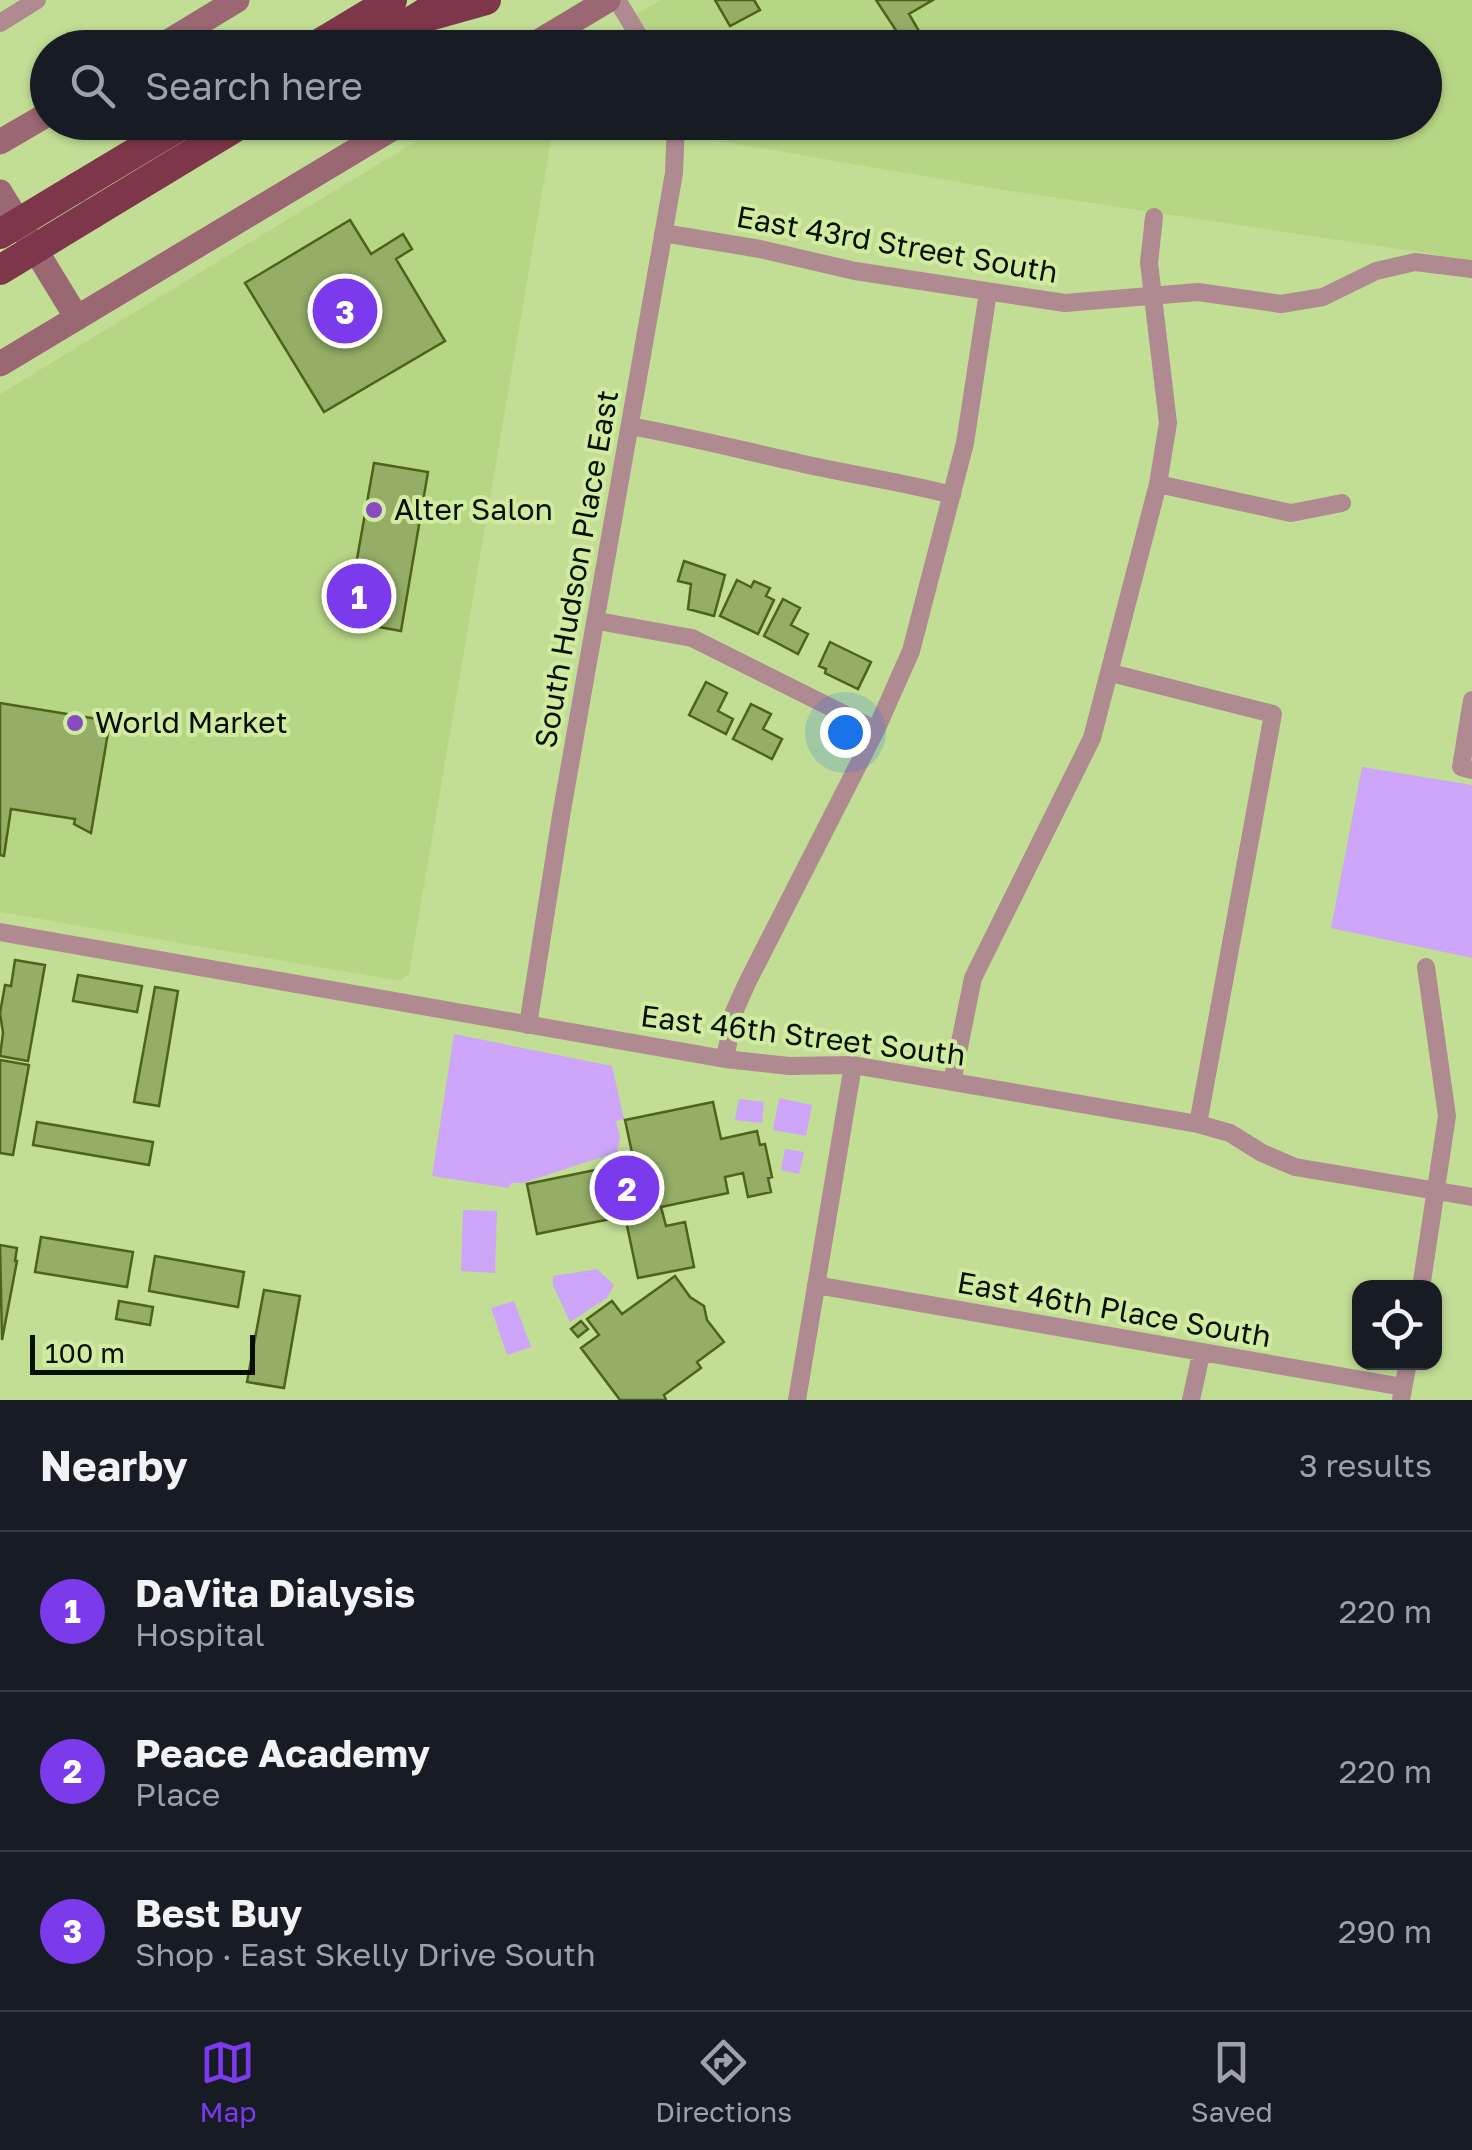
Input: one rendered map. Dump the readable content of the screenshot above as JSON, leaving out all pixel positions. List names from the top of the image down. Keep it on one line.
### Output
{"streets":{"street":["East 43rd Street South","South Hudson Place East","East 46th Street South","East 46th Place South"]},"crossings":[["East 43rd Street South","South Hudson Place East"],["South Hudson Place East","East 46th Street South"]],"places":["Alter Salon","World Market"],"scale_bar":"100 m","page":{"search":"Search here","pins":["3","1","2"],"scale":"100 m","heading":["Nearby","3 results"],"list":[{"mark":"1","name":"DaVita Dialysis","note":"Hospital","value":"220 m"},{"mark":"2","name":"Peace Academy","note":"Place","value":"220 m"},{"mark":"3","name":"Best Buy","note":"Shop · East Skelly Drive South","value":"290 m"}],"nav":["Map","Directions","Saved"]}}
